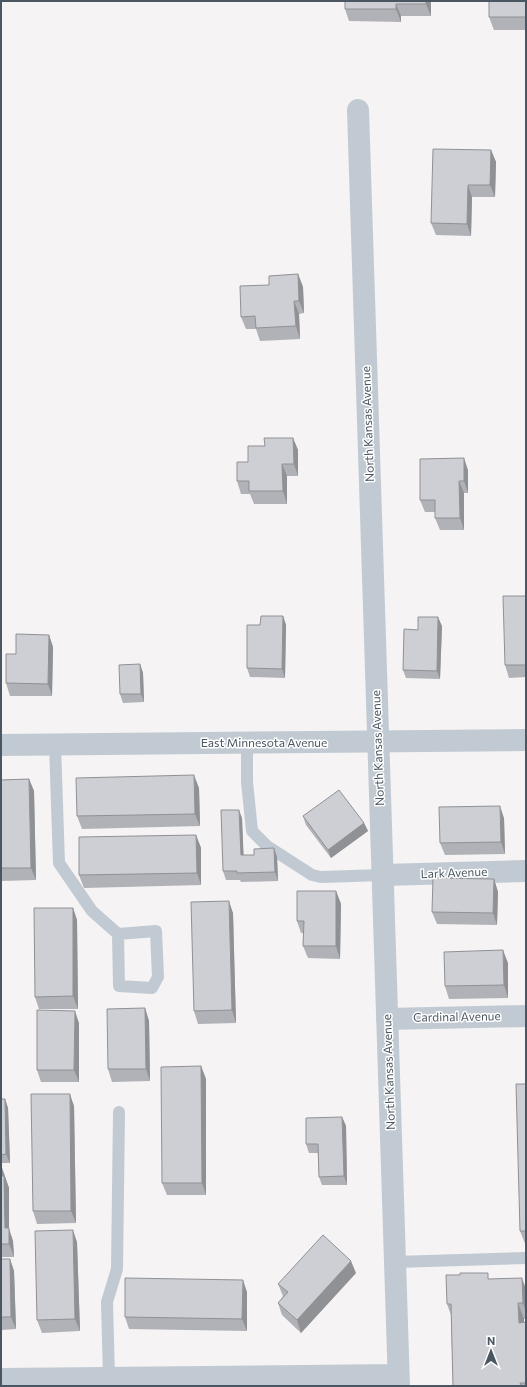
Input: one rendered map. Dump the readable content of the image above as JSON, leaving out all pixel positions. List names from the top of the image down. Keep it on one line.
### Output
{"streets":{"street":["North Kansas Avenue","East Minnesota Avenue","Lark Avenue","Cardinal Avenue"]},"crossings":[["North Kansas Avenue","East Minnesota Avenue"],["North Kansas Avenue","Lark Avenue"],["North Kansas Avenue","Cardinal Avenue"]],"north":"top"}
